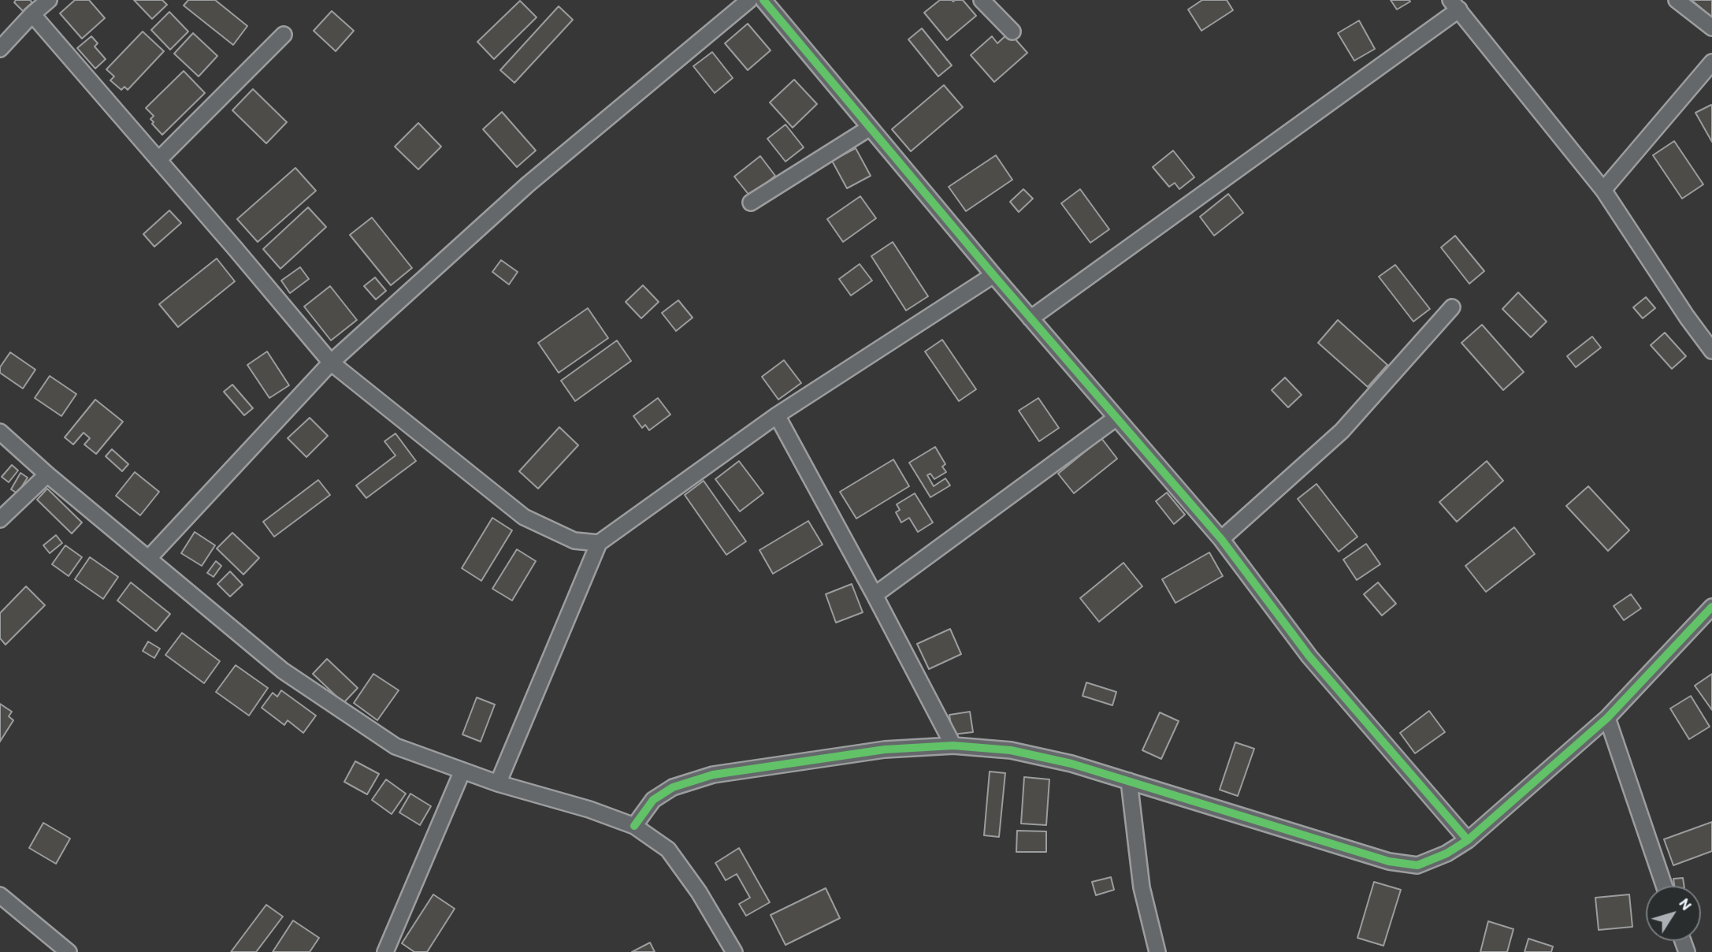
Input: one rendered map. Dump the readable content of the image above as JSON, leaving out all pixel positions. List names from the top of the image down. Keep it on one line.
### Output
{"north":"top right"}
